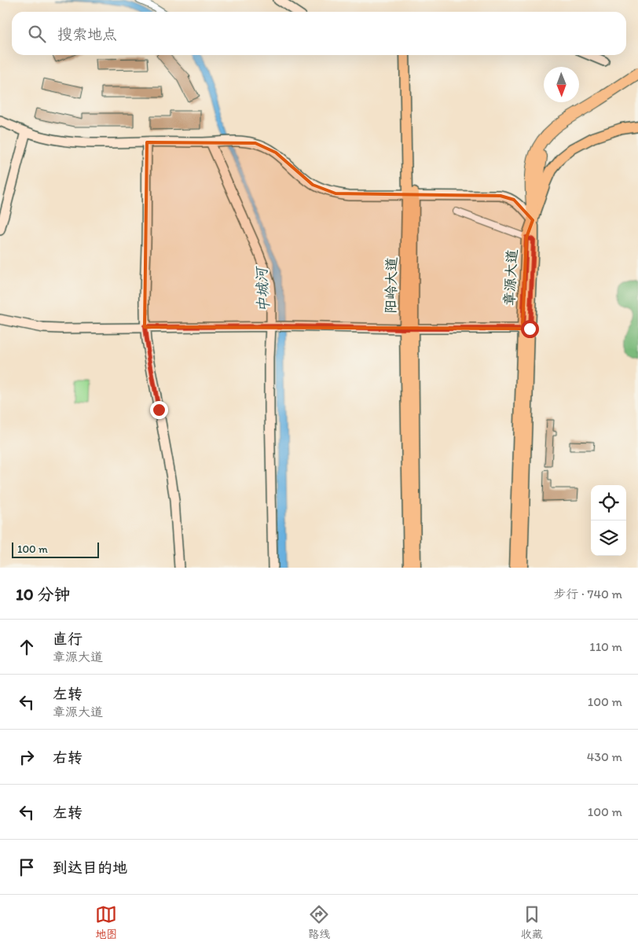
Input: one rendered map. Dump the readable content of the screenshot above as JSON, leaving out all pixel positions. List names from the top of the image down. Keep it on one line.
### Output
{"streets":{"main road":["章源大道","阳岭大道"]},"water":["中城河"],"scale_bar":"100 m","north":"bottom","page":{"search":"搜索地点","scale":"100 m","heading":["10 分钟","步行 · 740 m"],"list":[["直行","章源大道","110 m"],["左转","章源大道","100 m"],["右转","430 m"],["左转","100 m"],"到达目的地"],"nav":["地图","路线","收藏"]}}
